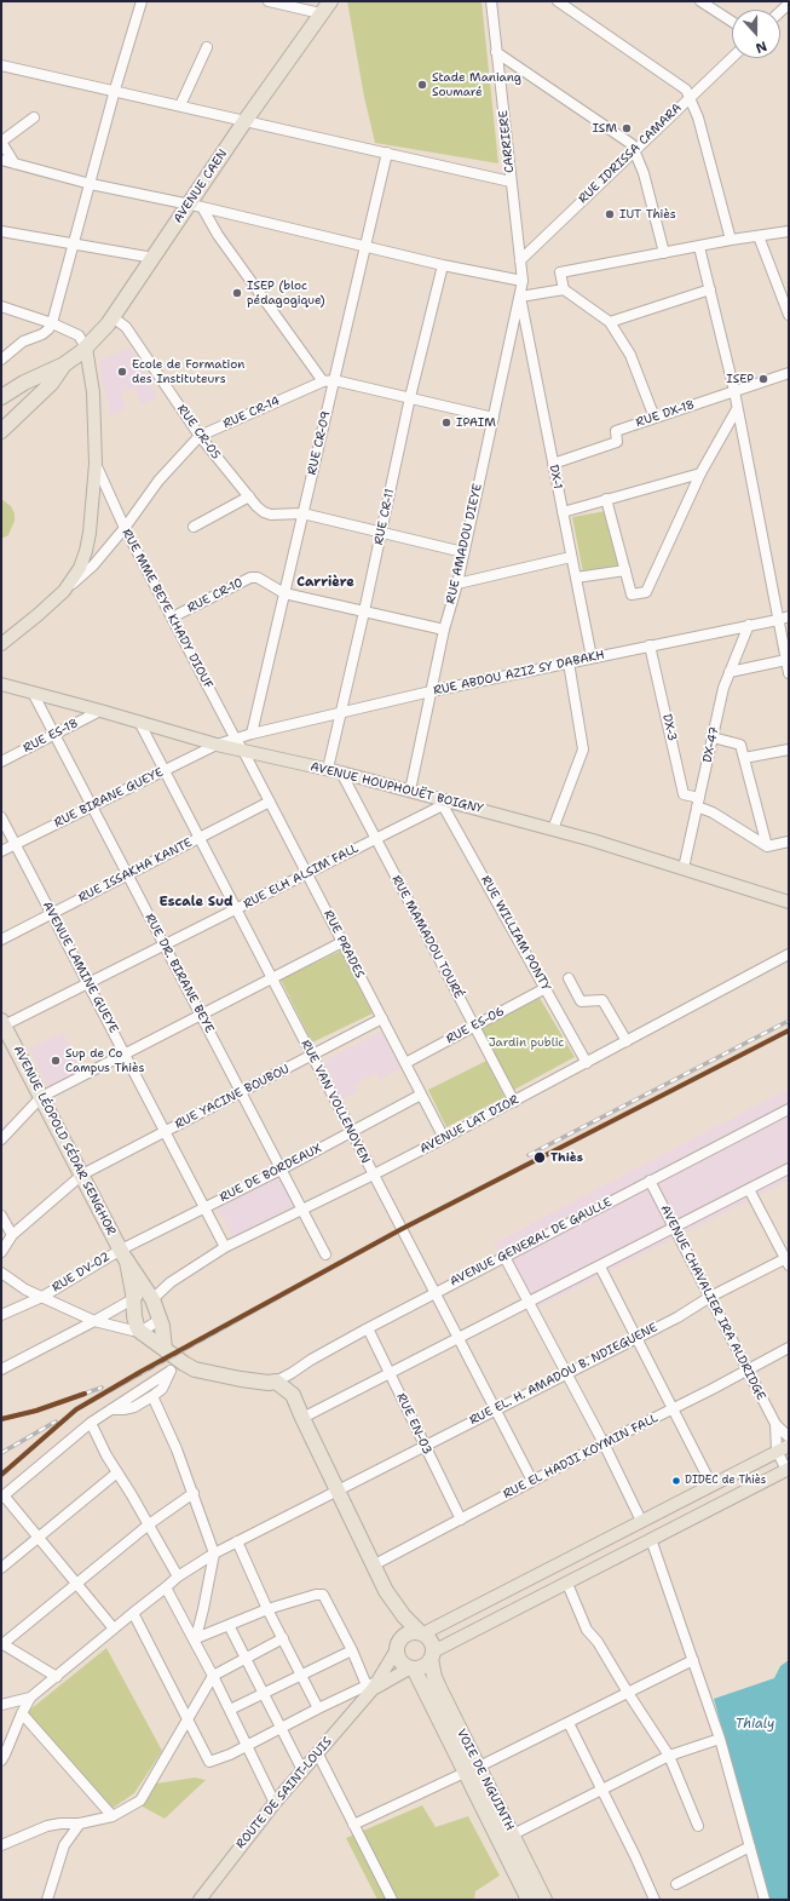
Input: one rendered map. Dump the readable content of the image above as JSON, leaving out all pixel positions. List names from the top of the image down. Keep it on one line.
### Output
{"streets":{"highway":["AVENUE CAEN","AVENUE LÉOPOLD SÉDAR SENGHOR","VOIE DE NGUINTH"],"main road":["AVENUE HOUPHOUËT BOIGNY","ROUTE DE SAINT-LOUIS"],"street":["CARRIERE","RUE IDRISSA CAMARA","RUE CR-14","RUE DX-18","RUE CR-05","RUE CR-09","DX-1","RUE CR-11","RUE AMADOU DIEYE","RUE CR-10","RUE MME BEYE KHADY DIOUF","RUE ABDOU AZIZ SY DABAKH","DX-3","RUE ES-18","DX-47","RUE BIRANE GUEYE","RUE ISSAKHA KANTE","RUE ELH ALSIM FALL","RUE WILLIAM PONTY","RUE MAMADOU TOURÉ","RUE PRADES","AVENUE LAMINE GUEYE","RUE DR. BIRANE BEYE","RUE ES-06","RUE YACINE BOUBOU","RUE VAN VOLLENOVEN","AVENUE LAT DIOR","RUE DE BORDEAUX","AVENUE GENERAL DE GAULLE","RUE DV-02","AVENUE CHAVALIER IRA ALDRIDGE","RUE EL. H. AMADOU B. NDIEGUENE","RUE EN-03","RUE EL HADJI KOYMIN FALL"]},"crossings":[["CARRIERE","RUE IDRISSA CAMARA"],["CARRIERE","DX-1"],["CARRIERE","RUE AMADOU DIEYE"],["AVENUE CAEN","RUE CR-05"],["RUE CR-14","RUE CR-05"],["RUE CR-14","RUE CR-09"],["RUE CR-14","RUE CR-11"],["RUE CR-14","RUE AMADOU DIEYE"],["RUE CR-14","RUE MME BEYE KHADY DIOUF"],["RUE DX-18","DX-1"],["RUE CR-05","RUE CR-09"],["RUE CR-05","RUE CR-11"],["RUE CR-05","RUE AMADOU DIEYE"],["RUE CR-09","RUE CR-10"],["RUE CR-09","RUE ABDOU AZIZ SY DABAKH"],["DX-1","RUE AMADOU DIEYE"],["DX-1","RUE ABDOU AZIZ SY DABAKH"],["RUE CR-11","RUE ABDOU AZIZ SY DABAKH"],["RUE CR-11","AVENUE HOUPHOUËT BOIGNY"],["RUE AMADOU DIEYE","RUE ABDOU AZIZ SY DABAKH"],["RUE AMADOU DIEYE","AVENUE HOUPHOUËT BOIGNY"],["RUE CR-10","RUE MME BEYE KHADY DIOUF"],["RUE MME BEYE KHADY DIOUF","RUE ABDOU AZIZ SY DABAKH"],["RUE MME BEYE KHADY DIOUF","AVENUE HOUPHOUËT BOIGNY"],["RUE MME BEYE KHADY DIOUF","RUE BIRANE GUEYE"],["RUE MME BEYE KHADY DIOUF","RUE PRADES"],["RUE ABDOU AZIZ SY DABAKH","DX-3"],["RUE ABDOU AZIZ SY DABAKH","DX-47"],["RUE ABDOU AZIZ SY DABAKH","RUE BIRANE GUEYE"],["DX-3","DX-47"],["RUE ES-18","AVENUE HOUPHOUËT BOIGNY"],["RUE ES-18","RUE DR. BIRANE BEYE"],["DX-47","AVENUE HOUPHOUËT BOIGNY"],["AVENUE HOUPHOUËT BOIGNY","RUE BIRANE GUEYE"],["AVENUE HOUPHOUËT BOIGNY","RUE ELH ALSIM FALL"],["AVENUE HOUPHOUËT BOIGNY","RUE WILLIAM PONTY"],["AVENUE HOUPHOUËT BOIGNY","RUE MAMADOU TOURÉ"],["AVENUE HOUPHOUËT BOIGNY","RUE PRADES"],["AVENUE HOUPHOUËT BOIGNY","RUE DR. BIRANE BEYE"],["AVENUE HOUPHOUËT BOIGNY","RUE VAN VOLLENOVEN"],["RUE BIRANE GUEYE","AVENUE LAMINE GUEYE"],["RUE BIRANE GUEYE","RUE DR. BIRANE BEYE"],["RUE BIRANE GUEYE","RUE VAN VOLLENOVEN"],["RUE ISSAKHA KANTE","RUE PRADES"],["RUE ISSAKHA KANTE","AVENUE LAMINE GUEYE"],["RUE ISSAKHA KANTE","RUE DR. BIRANE BEYE"],["RUE ISSAKHA KANTE","RUE VAN VOLLENOVEN"],["RUE ELH ALSIM FALL","RUE WILLIAM PONTY"],["RUE ELH ALSIM FALL","RUE MAMADOU TOURÉ"],["RUE ELH ALSIM FALL","RUE PRADES"],["RUE ELH ALSIM FALL","AVENUE LAMINE GUEYE"],["RUE ELH ALSIM FALL","RUE DR. BIRANE BEYE"],["RUE ELH ALSIM FALL","RUE VAN VOLLENOVEN"],["RUE ELH ALSIM FALL","AVENUE LÉOPOLD SÉDAR SENGHOR"],["RUE WILLIAM PONTY","RUE ES-06"],["RUE WILLIAM PONTY","AVENUE LAT DIOR"],["RUE MAMADOU TOURÉ","RUE ES-06"],["RUE MAMADOU TOURÉ","AVENUE LAT DIOR"],["RUE PRADES","RUE ES-06"],["RUE PRADES","RUE YACINE BOUBOU"],["RUE PRADES","AVENUE LAT DIOR"],["RUE PRADES","RUE DE BORDEAUX"],["AVENUE LAMINE GUEYE","RUE YACINE BOUBOU"],["AVENUE LAMINE GUEYE","AVENUE LAT DIOR"],["AVENUE LAMINE GUEYE","RUE DE BORDEAUX"],["RUE DR. BIRANE BEYE","RUE YACINE BOUBOU"],["RUE DR. BIRANE BEYE","AVENUE LAT DIOR"],["RUE DR. BIRANE BEYE","RUE DE BORDEAUX"],["RUE YACINE BOUBOU","RUE VAN VOLLENOVEN"],["RUE YACINE BOUBOU","AVENUE LÉOPOLD SÉDAR SENGHOR"],["RUE VAN VOLLENOVEN","AVENUE LAT DIOR"],["RUE VAN VOLLENOVEN","RUE DE BORDEAUX"],["RUE VAN VOLLENOVEN","AVENUE GENERAL DE GAULLE"],["RUE VAN VOLLENOVEN","RUE EL. H. AMADOU B. NDIEGUENE"],["RUE VAN VOLLENOVEN","RUE EL HADJI KOYMIN FALL"],["AVENUE LÉOPOLD SÉDAR SENGHOR","RUE DE BORDEAUX"],["AVENUE LÉOPOLD SÉDAR SENGHOR","RUE DV-02"],["RUE DE BORDEAUX","RUE DV-02"],["AVENUE GENERAL DE GAULLE","AVENUE CHAVALIER IRA ALDRIDGE"],["AVENUE GENERAL DE GAULLE","RUE EN-03"],["AVENUE CHAVALIER IRA ALDRIDGE","RUE EL. H. AMADOU B. NDIEGUENE"],["AVENUE CHAVALIER IRA ALDRIDGE","RUE EL HADJI KOYMIN FALL"],["RUE EL. H. AMADOU B. NDIEGUENE","RUE EN-03"],["RUE EN-03","RUE EL HADJI KOYMIN FALL"]],"districts":["Carrière","Escale Sud"],"water":["Thialy"],"parks":["Jardin public"],"places":["Stade Maniang Soumaré","ISM","IUT Thiès","ISEP (bloc pédagogique)","Ecole de Formation des Instituteurs","ISEP","IPAIM","Sup de Co Campus Thiès","Thiès","DIDEC de Thiès"],"north":"bottom"}
